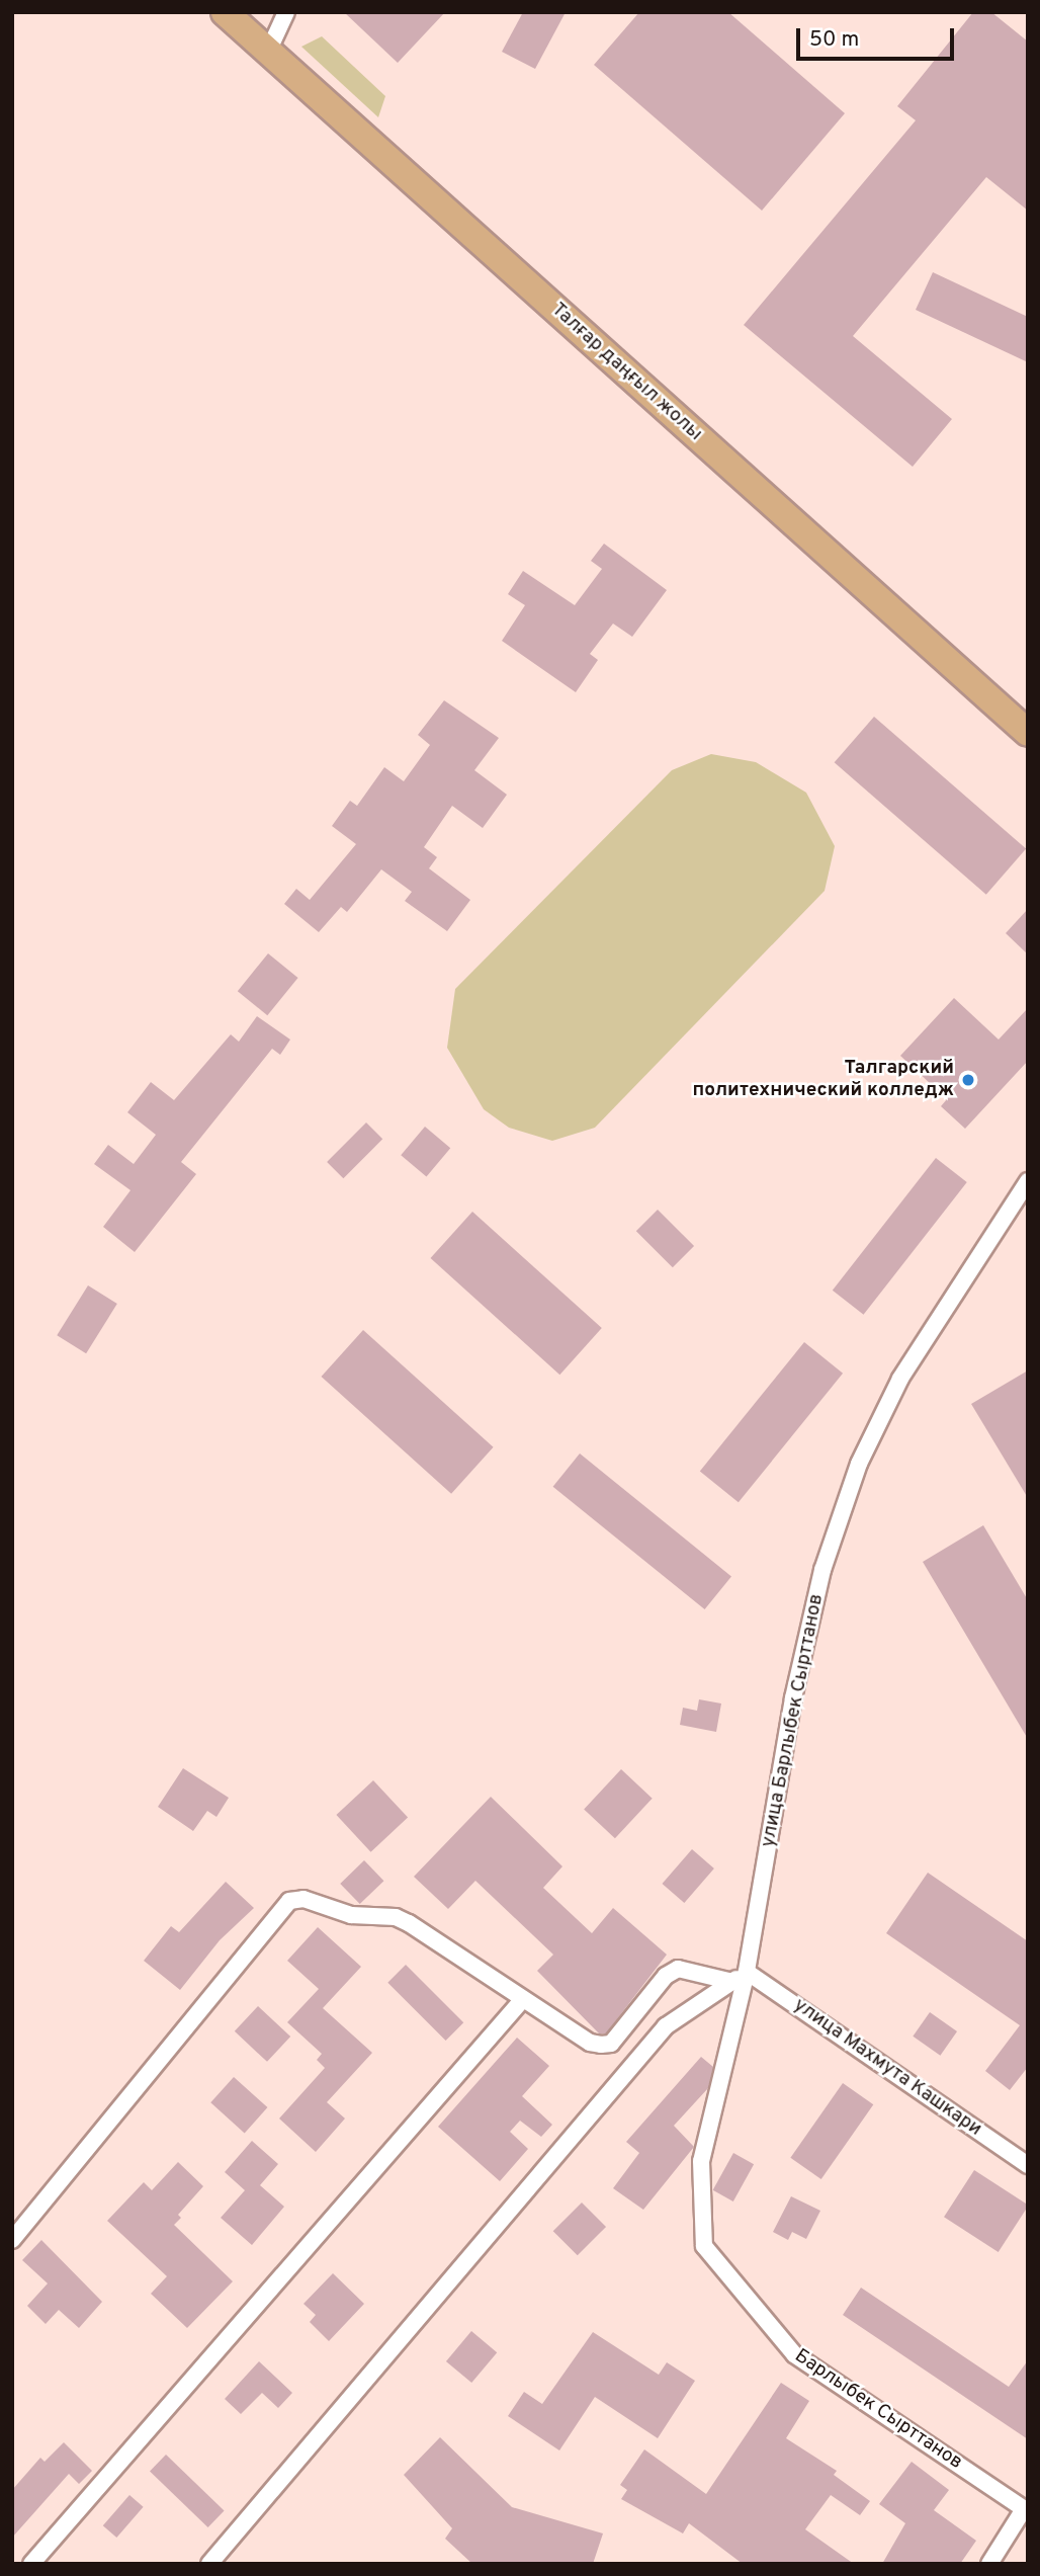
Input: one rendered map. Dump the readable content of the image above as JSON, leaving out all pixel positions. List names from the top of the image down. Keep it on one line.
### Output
{"streets":{"main road":["Талғар даңғыл жолы"],"street":["улица Барлыбек Сырттанов","улица Махмута Кашкари","Барлыбек Сырттанов"]},"crossings":[["улица Барлыбек Сырттанов","улица Махмута Кашкари"],["улица Барлыбек Сырттанов","Барлыбек Сырттанов"],["улица Махмута Кашкари","Барлыбек Сырттанов"]],"places":["Талгарский политехнический колледж"],"scale_bar":"50 m"}
